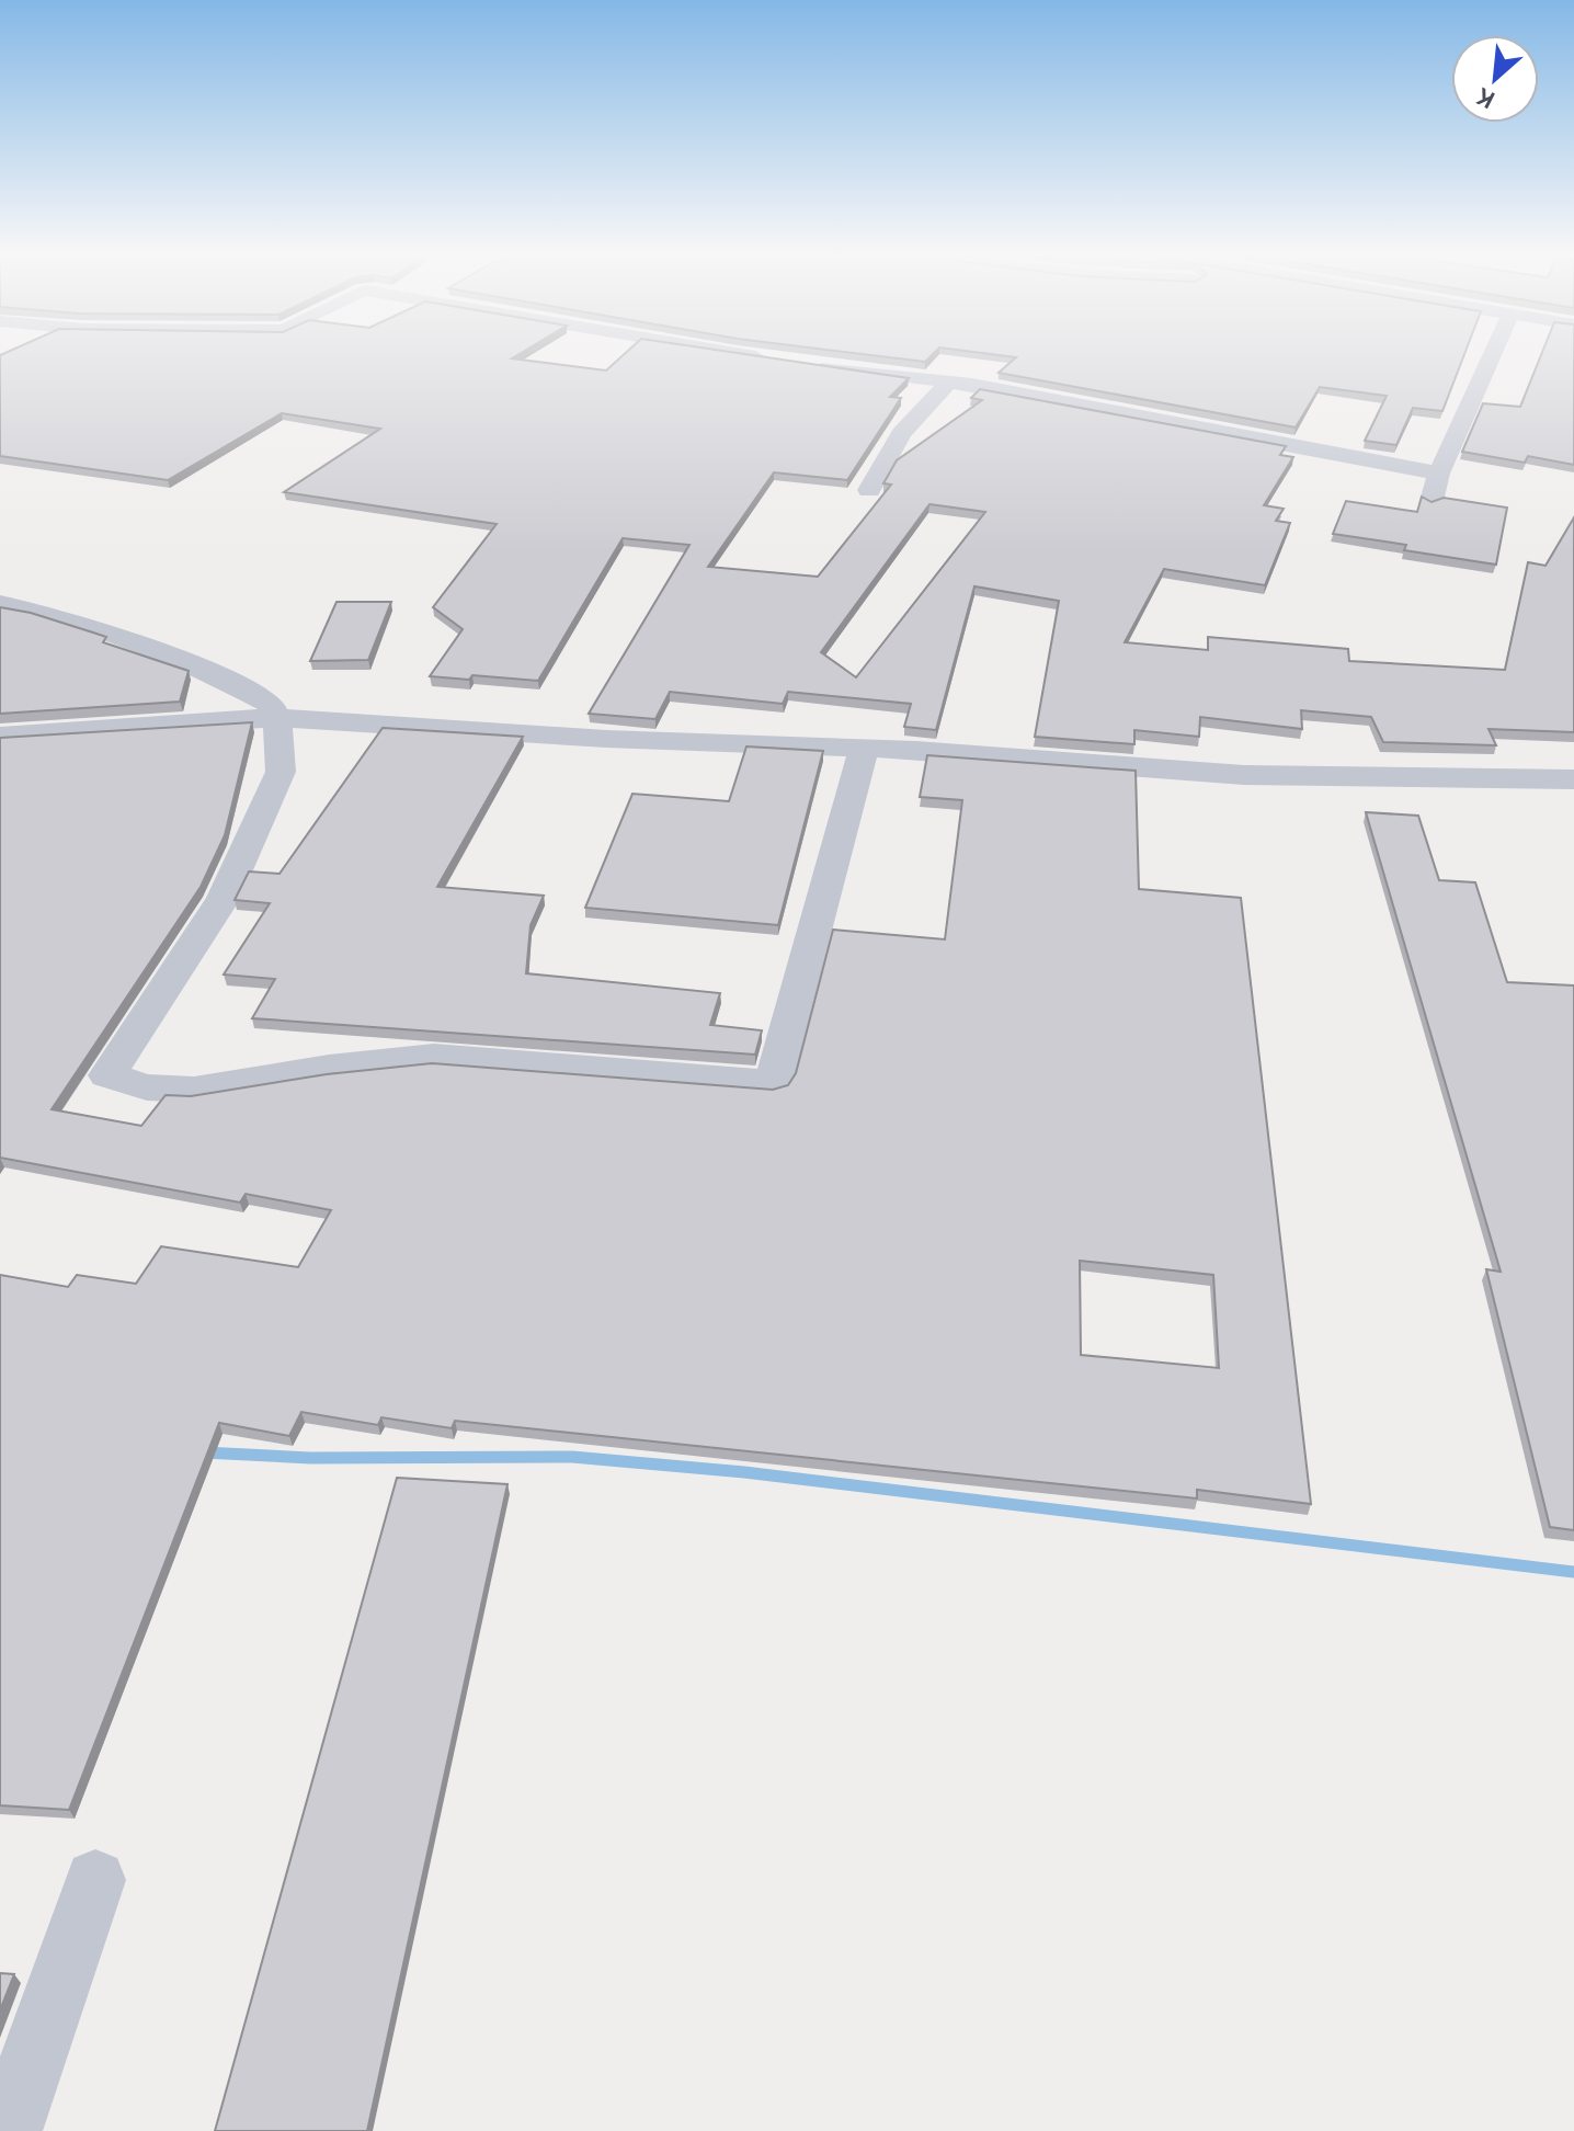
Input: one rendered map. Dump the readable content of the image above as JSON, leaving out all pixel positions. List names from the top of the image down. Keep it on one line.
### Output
{"north":"bottom left"}
